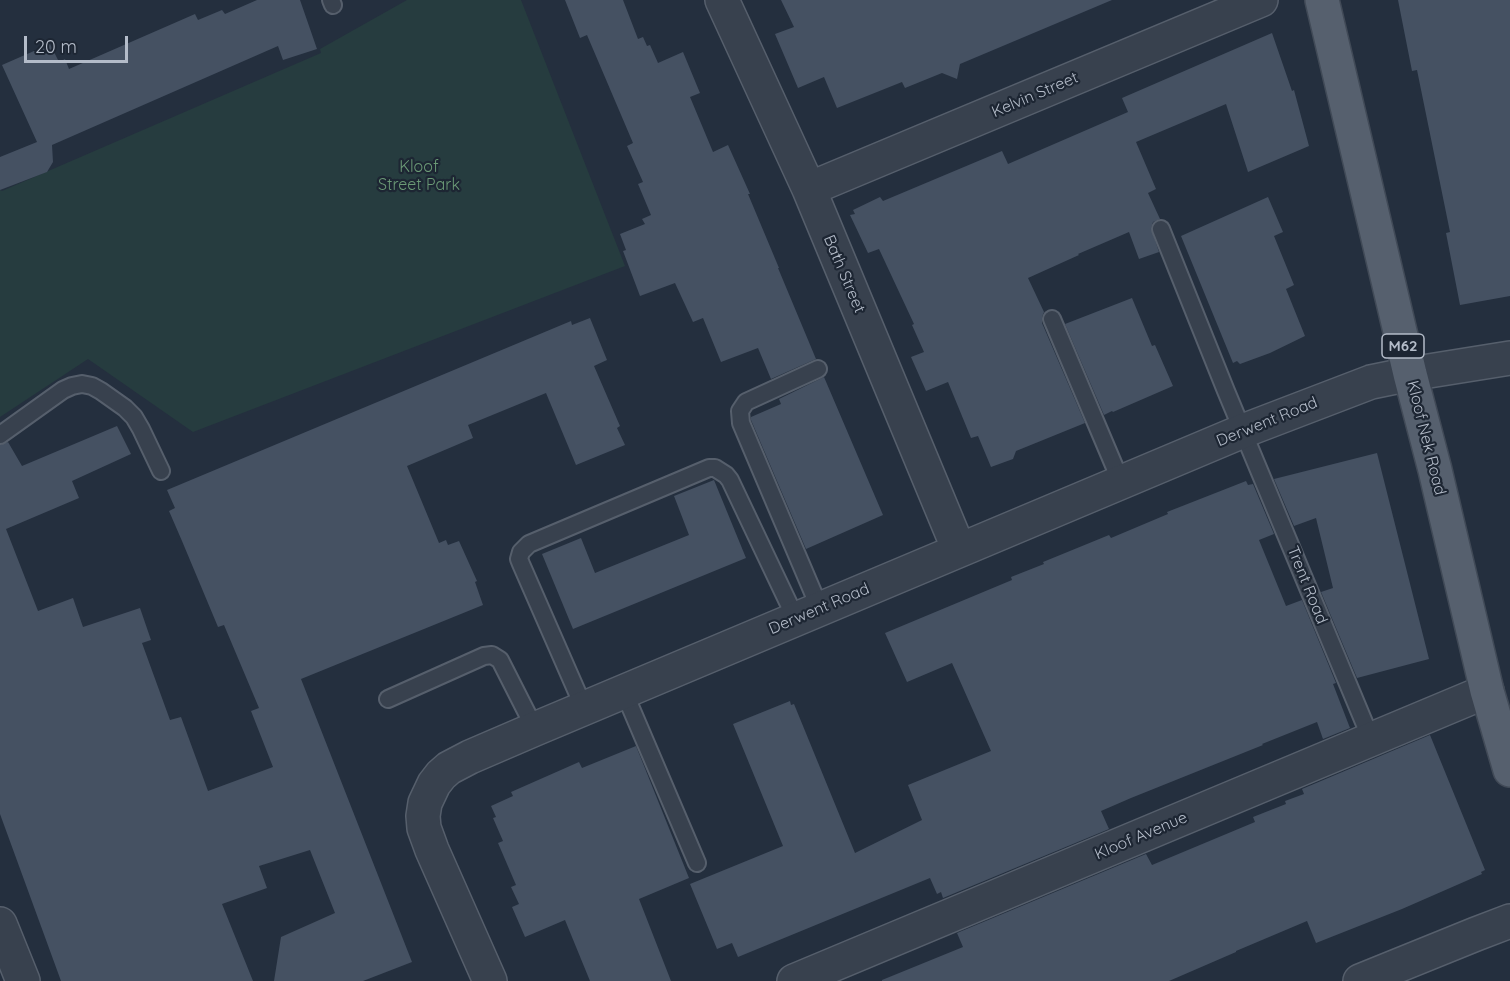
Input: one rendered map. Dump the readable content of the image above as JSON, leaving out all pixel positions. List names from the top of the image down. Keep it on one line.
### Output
{"streets":{"main road":["M62","Kloof Nek Road"],"street":["Kelvin Street","Bath Street","Derwent Road","Kloof Avenue"],"lane":["Trent Road"]},"crossings":[["Kelvin Street","Bath Street"],["Bath Street","Derwent Road"],["Derwent Road","Kloof Nek Road"],["Derwent Road","Trent Road"],["Kloof Nek Road","Kloof Avenue"],["Trent Road","Kloof Avenue"]],"parks":["Kloof Street Park"],"scale_bar":"20 m"}
